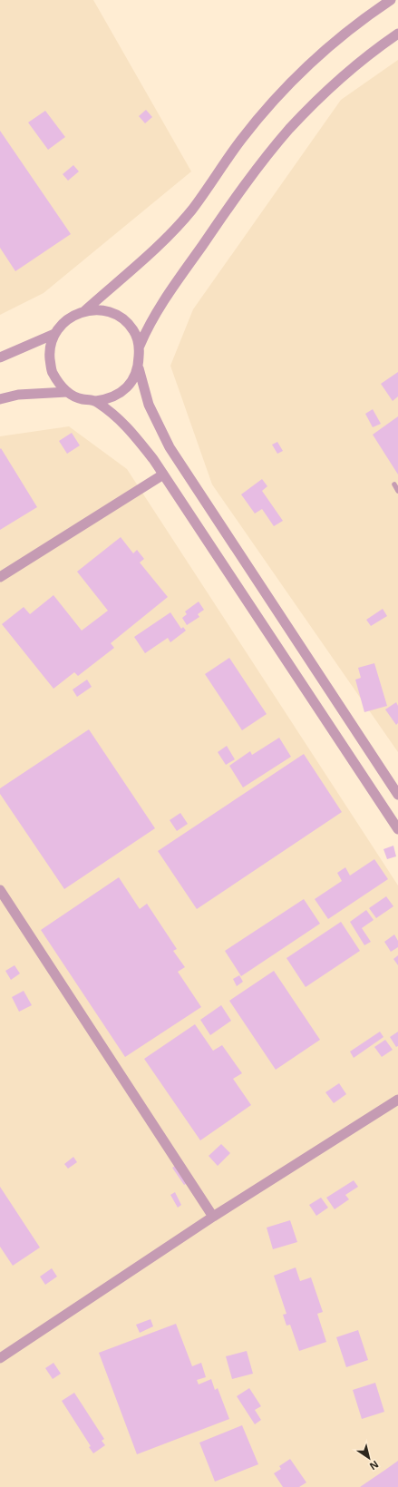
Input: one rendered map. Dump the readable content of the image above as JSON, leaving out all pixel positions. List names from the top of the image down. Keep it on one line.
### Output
{"north":"bottom right"}
